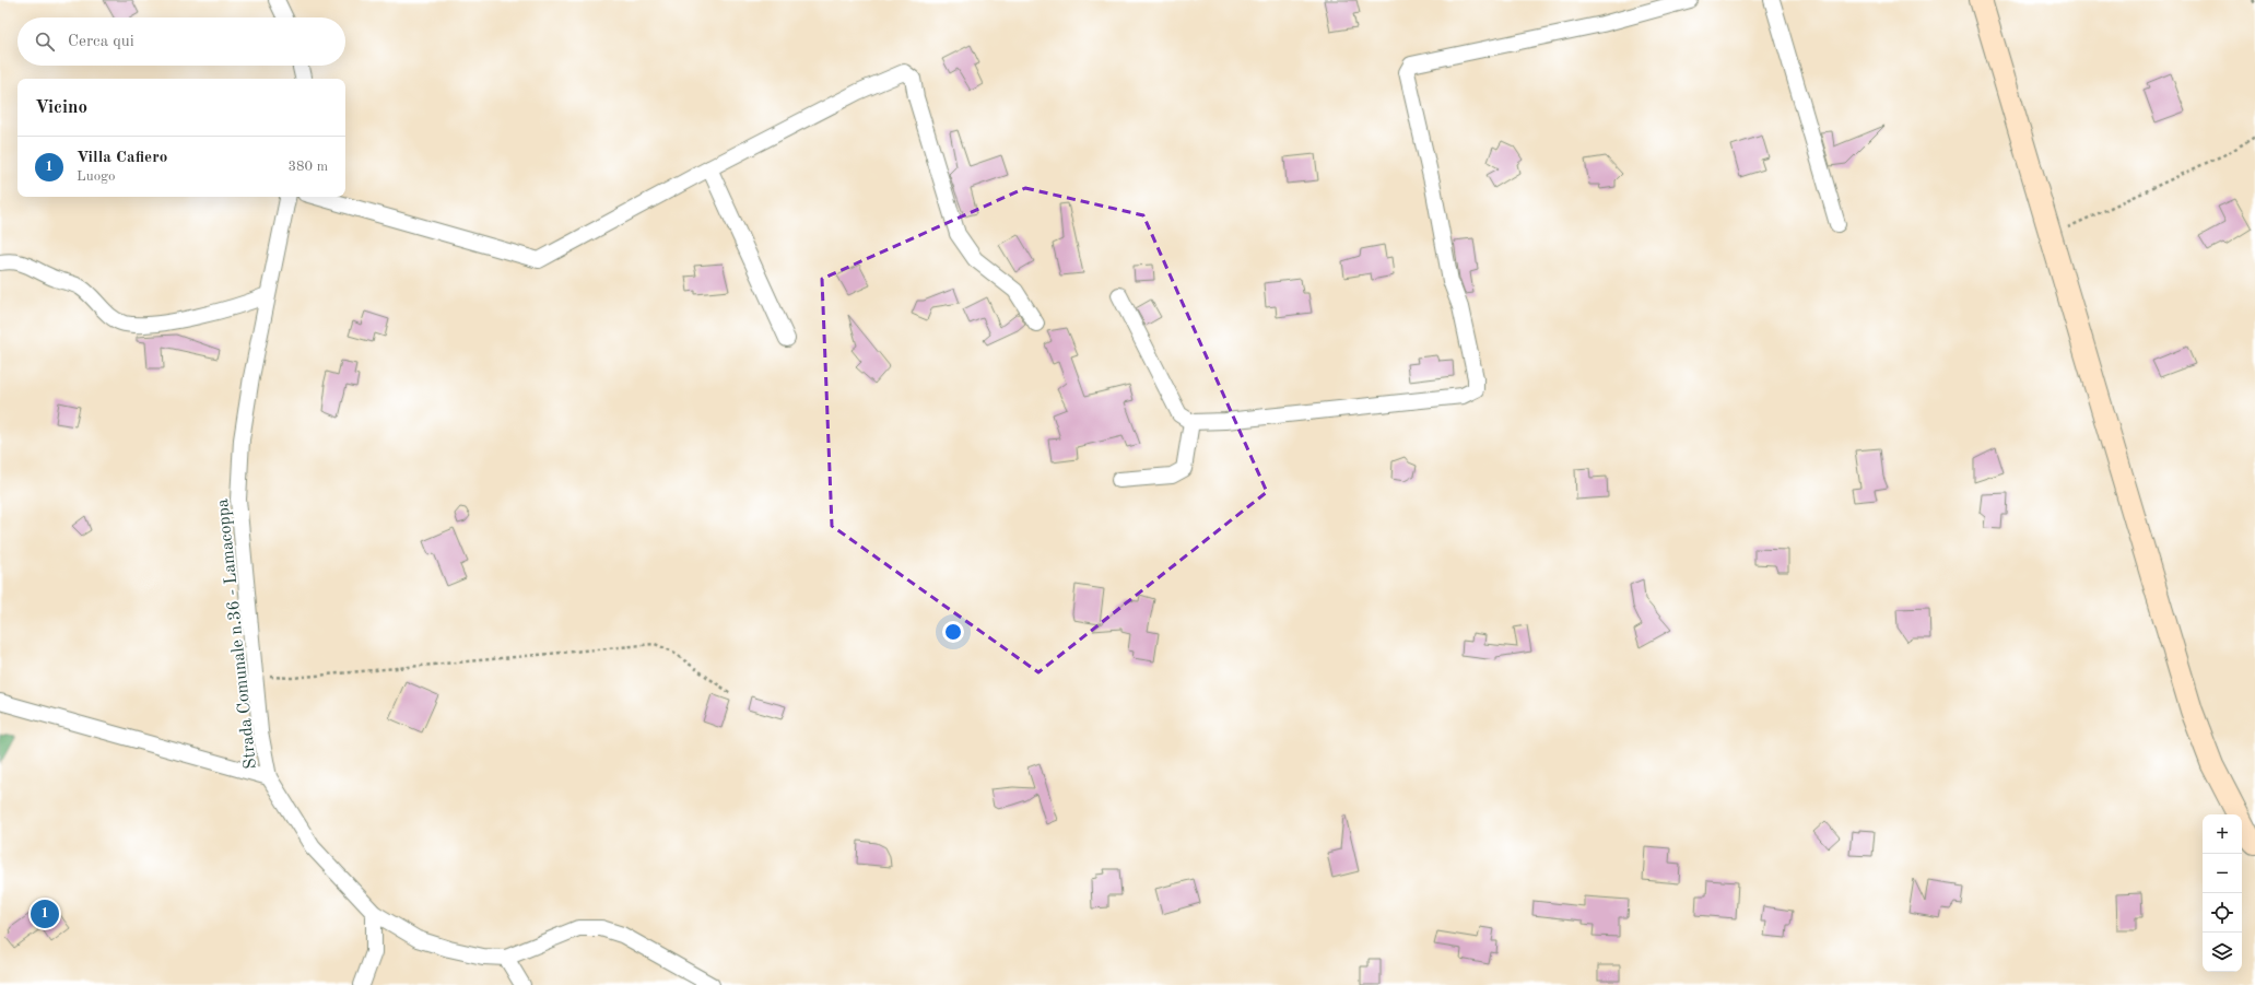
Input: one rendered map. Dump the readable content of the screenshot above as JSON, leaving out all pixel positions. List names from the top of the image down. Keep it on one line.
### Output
{"streets":{"street":["Strada Comunale n.36 - Lamacoppa"]},"page":{"search":"Cerca qui","heading":"Vicino","list":[{"mark":"1","name":"Villa Cafiero","note":"Luogo","value":"380 m"}],"map_buttons":["+","−"],"pins":"1"}}
